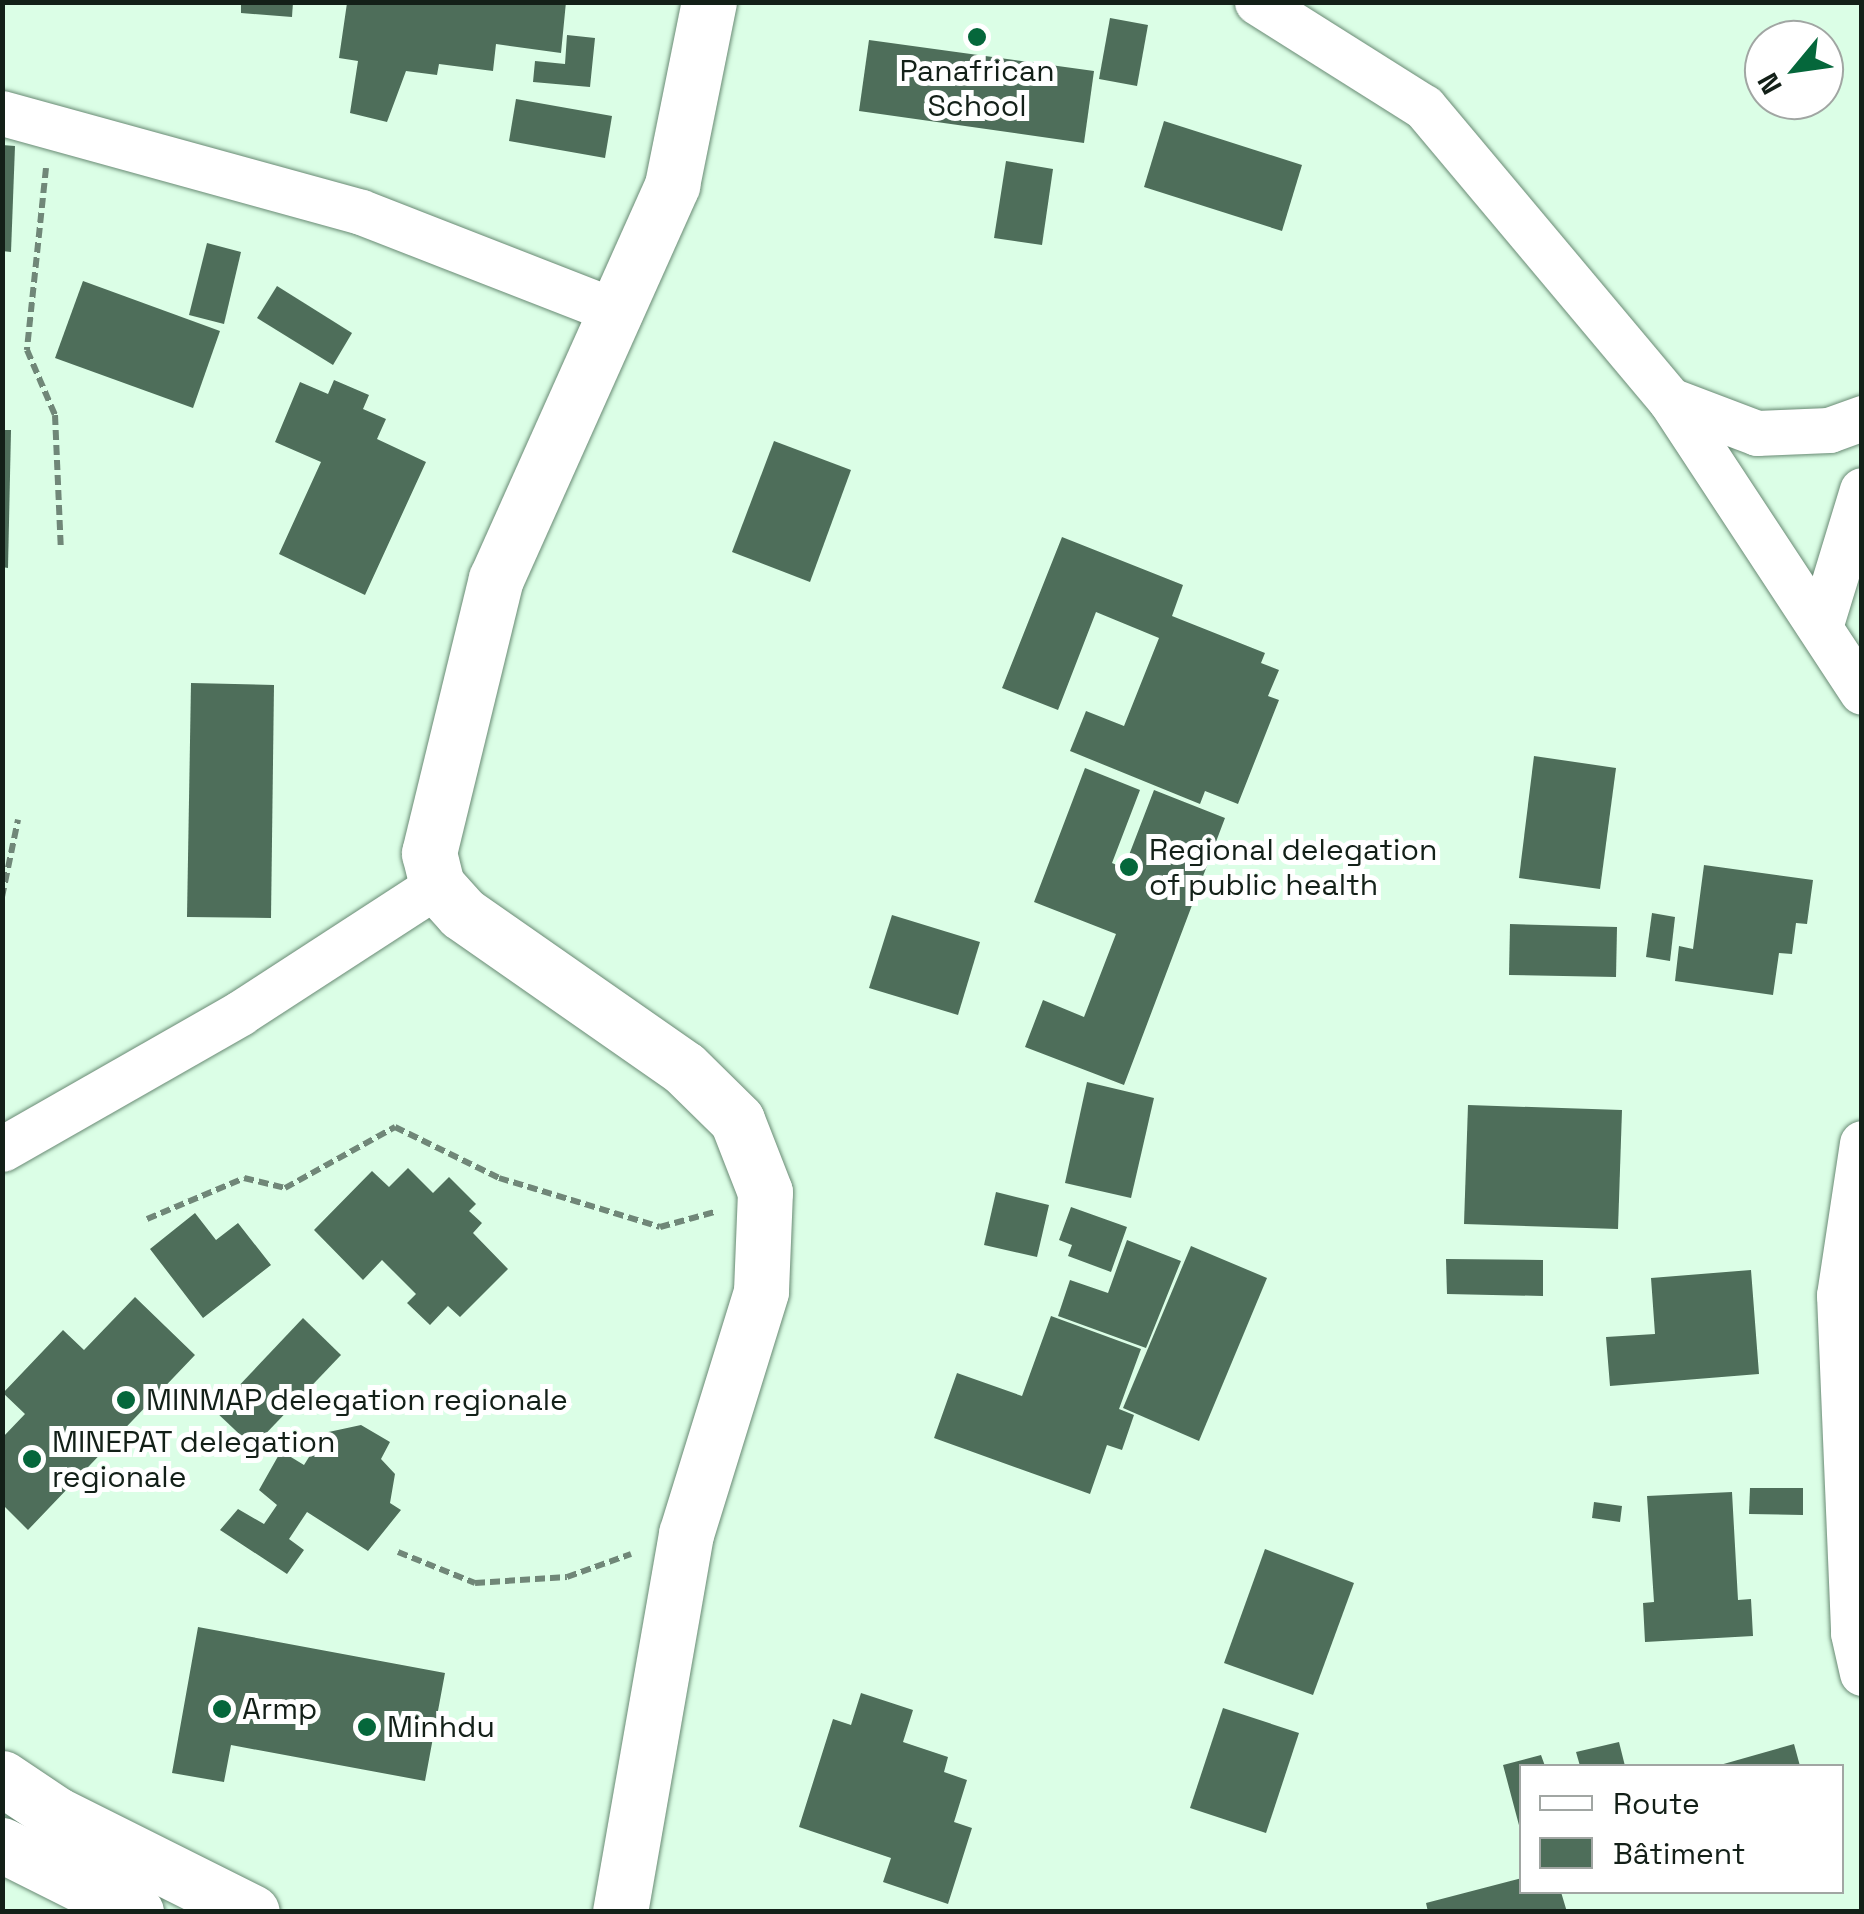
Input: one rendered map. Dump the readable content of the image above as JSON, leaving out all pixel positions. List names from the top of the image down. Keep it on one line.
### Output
{"places":["Panafrican School","Regional delegation of public health","MINMAP delegation regionale","MINEPAT delegation regionale","Armp","Minhdu"],"legend":["Route","Bâtiment"],"north":"bottom left"}
